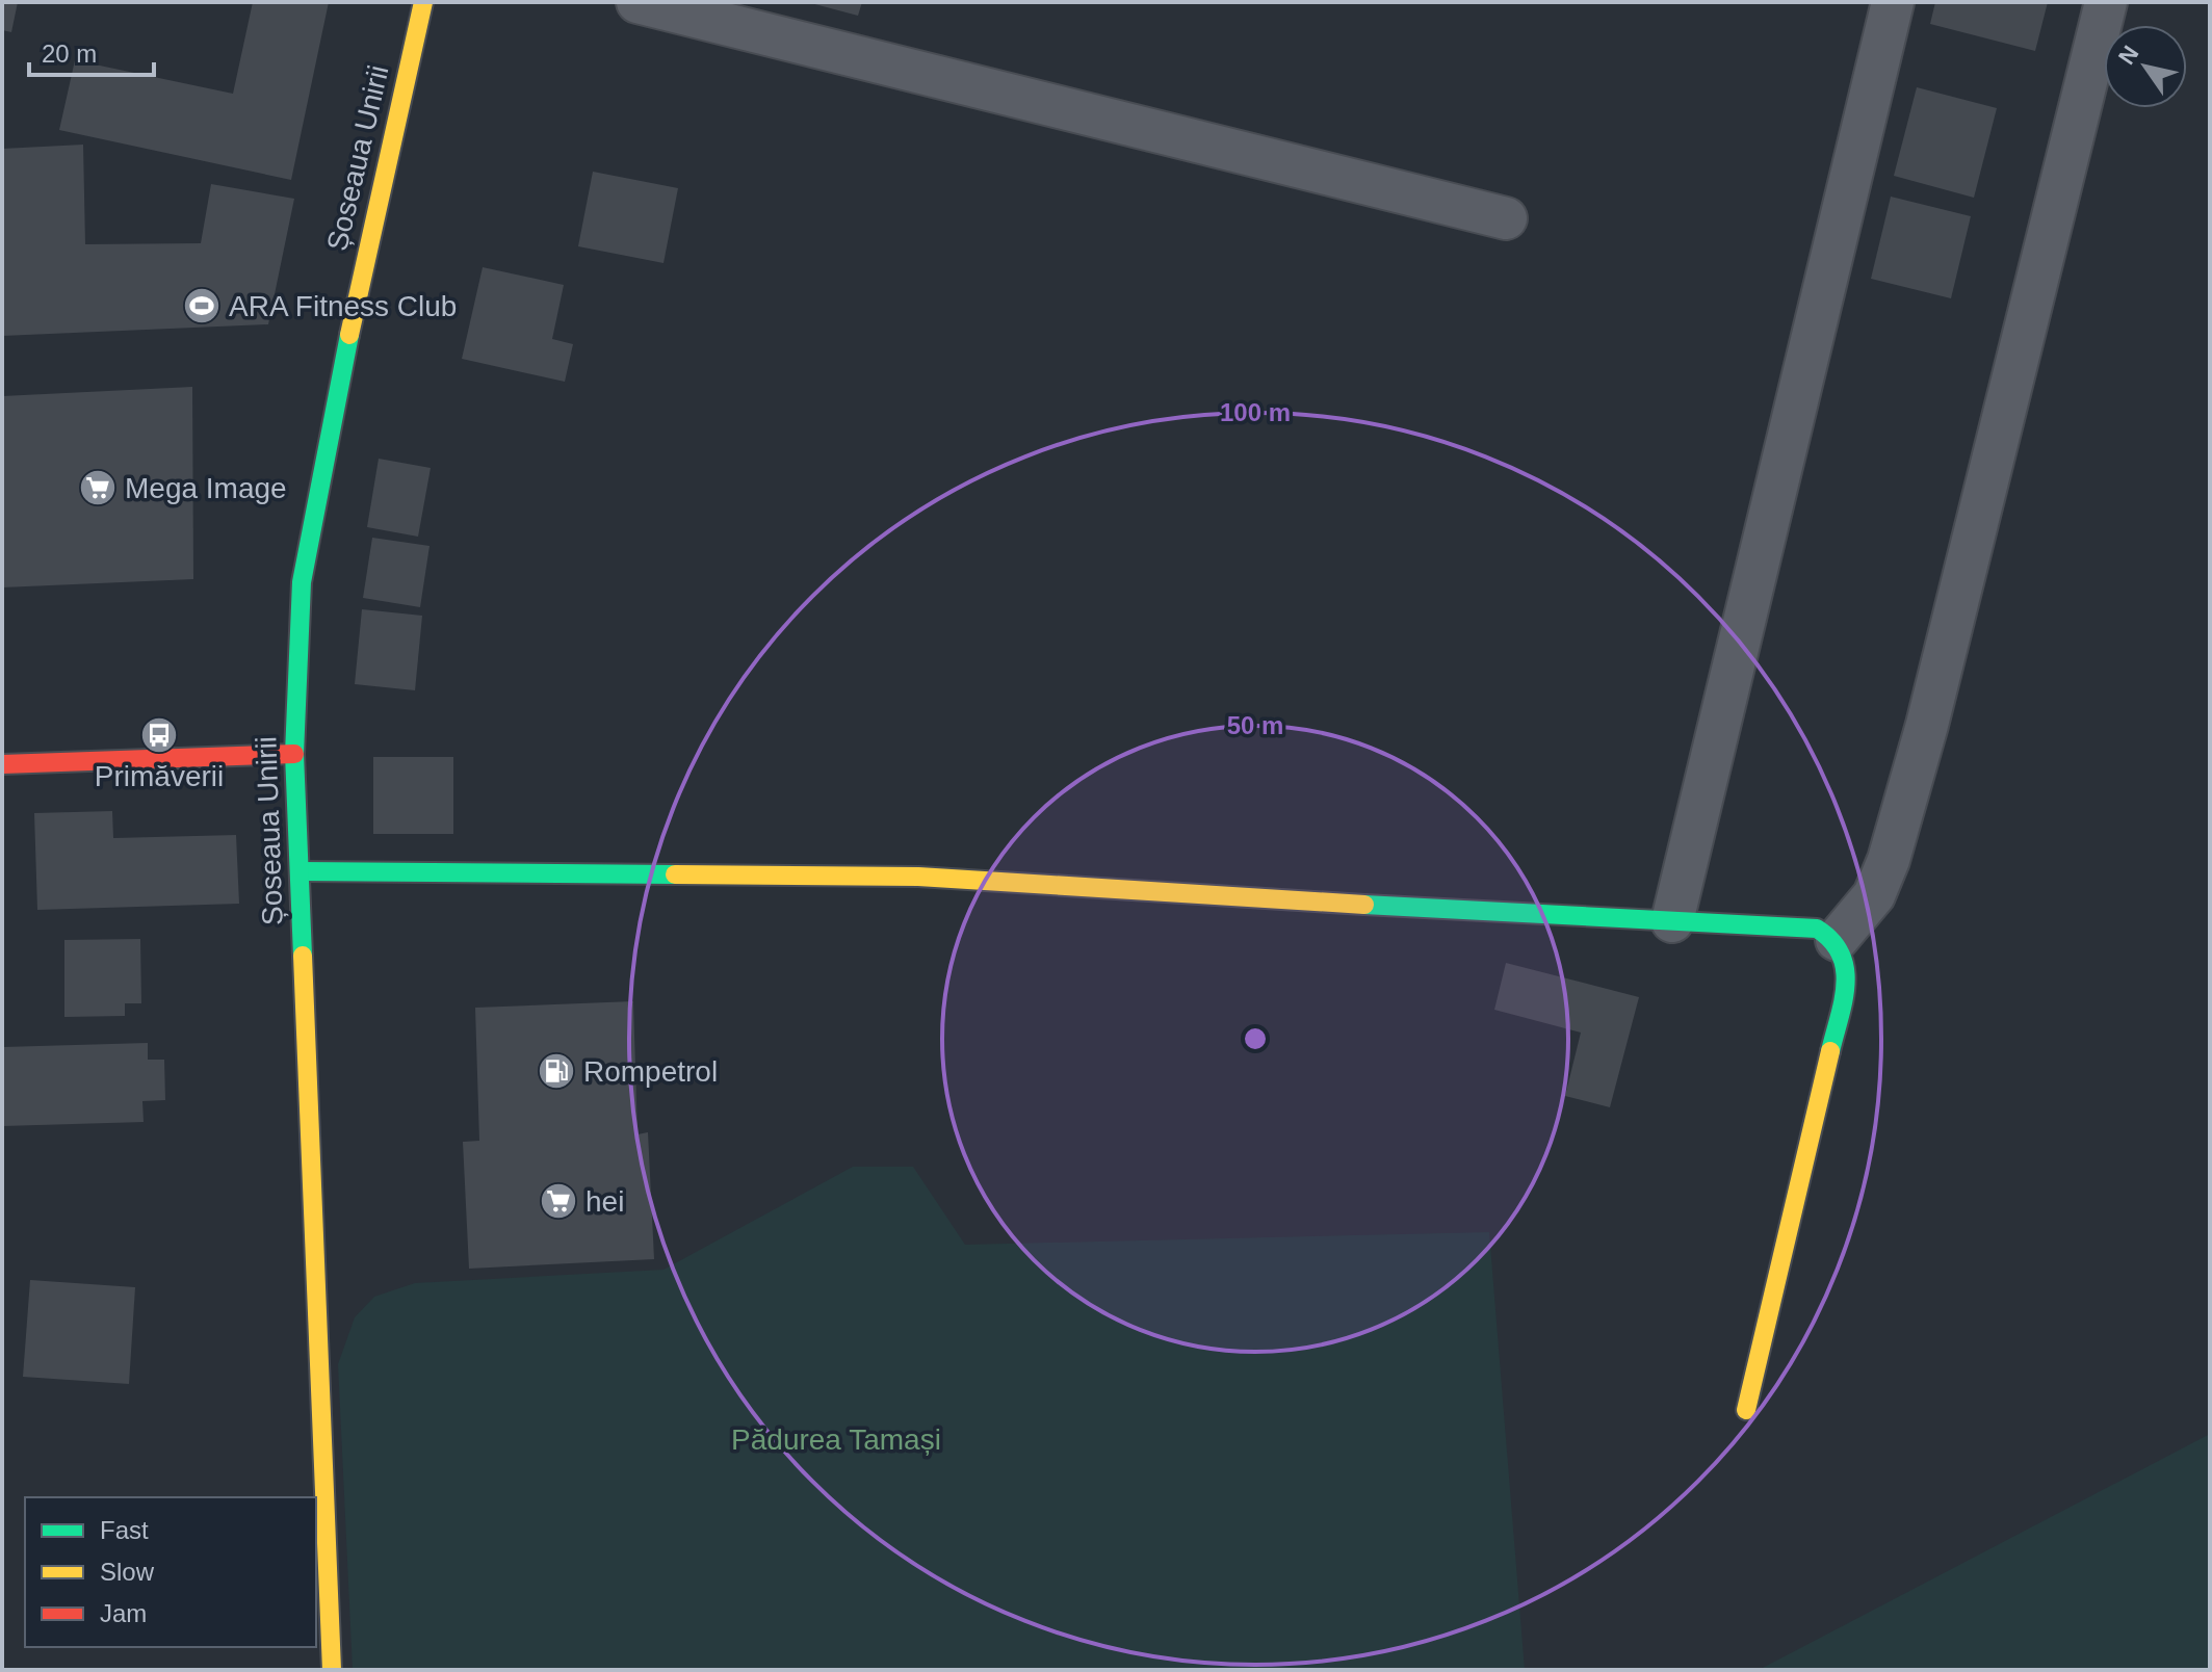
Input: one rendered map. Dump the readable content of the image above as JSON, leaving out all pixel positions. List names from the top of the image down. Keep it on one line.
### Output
{"streets":{"street":["Șoseaua Unirii"]},"parks":["Pădurea Tamași"],"places":{"sports":["ARA Fitness Club"],"supermarket":["Mega Image","hei"],"bus stop":["Primăverii"],"fuel station":["Rompetrol"]},"legend":["Fast","Slow","Jam"],"scale_bar":"20 m","north":"top left","rings":["100 m","50 m"]}
